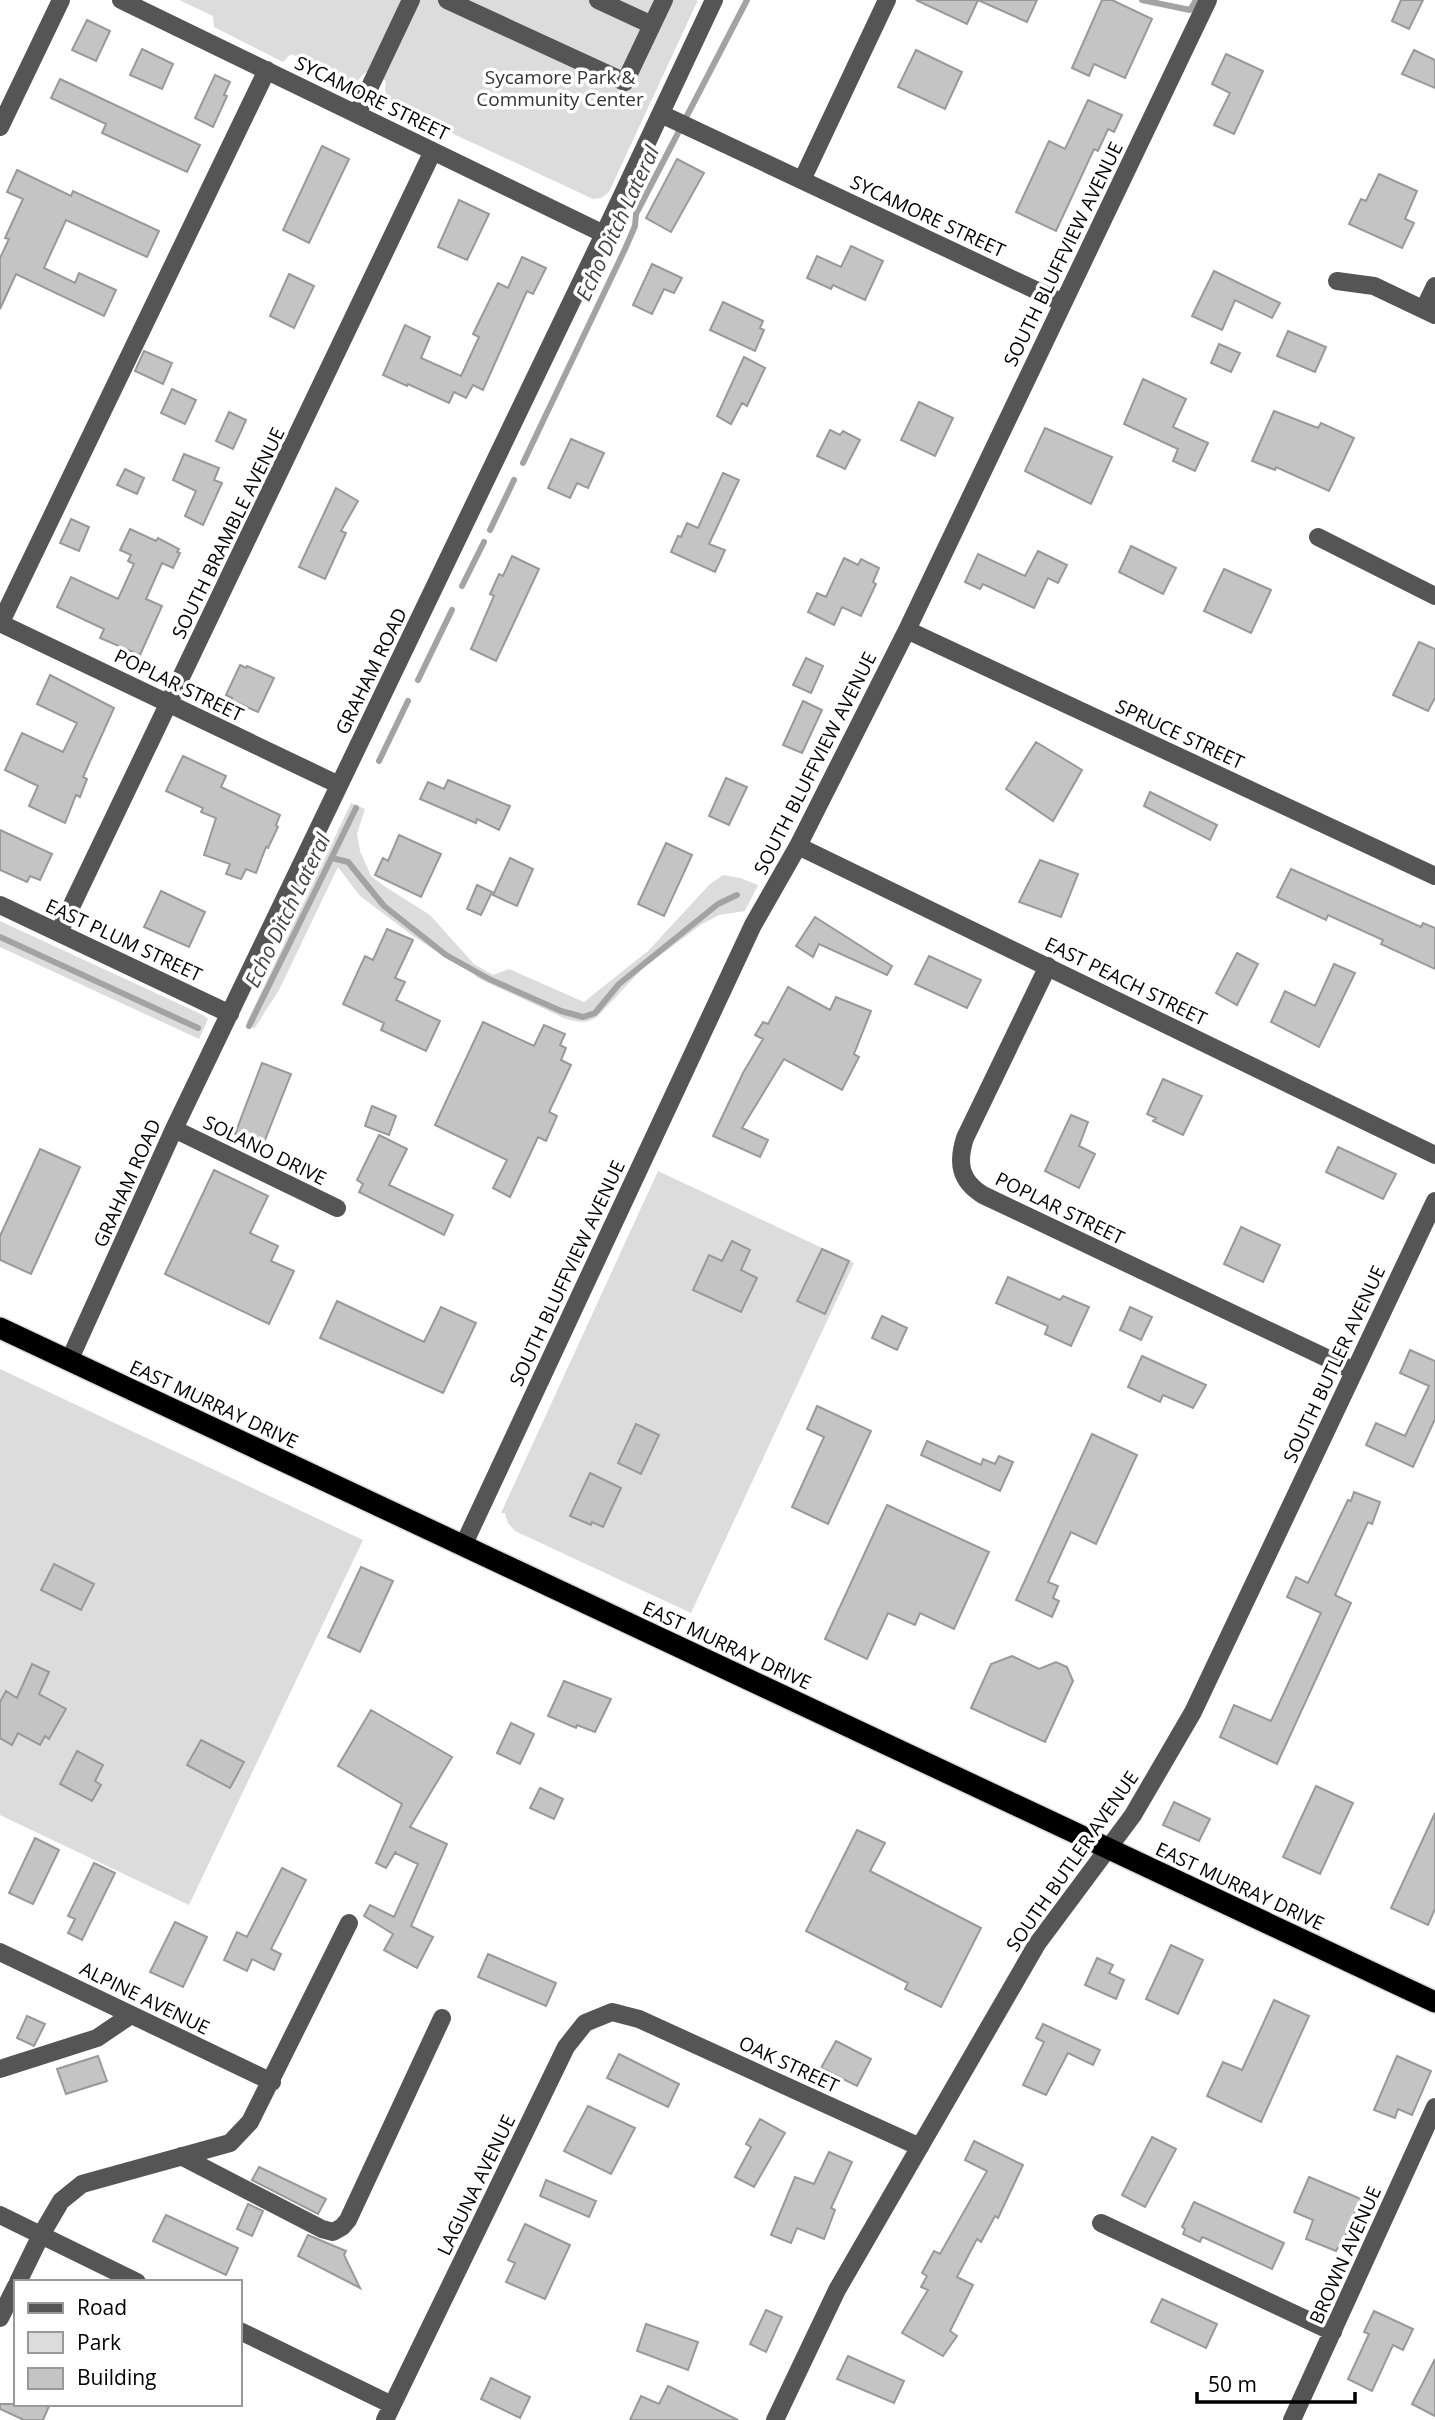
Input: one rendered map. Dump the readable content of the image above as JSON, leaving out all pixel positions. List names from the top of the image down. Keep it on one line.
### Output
{"streets":{"highway":["EAST MURRAY DRIVE"],"street":["SYCAMORE STREET","SOUTH BLUFFVIEW AVENUE","SOUTH BRAMBLE AVENUE","GRAHAM ROAD","POPLAR STREET","SPRUCE STREET","EAST PLUM STREET","EAST PEACH STREET","SOLANO DRIVE","SOUTH BUTLER AVENUE","ALPINE AVENUE","OAK STREET","LAGUNA AVENUE","BROWN AVENUE"]},"crossings":[["SYCAMORE STREET","SOUTH BLUFFVIEW AVENUE"],["SYCAMORE STREET","SOUTH BRAMBLE AVENUE"],["SYCAMORE STREET","GRAHAM ROAD"],["SOUTH BLUFFVIEW AVENUE","SPRUCE STREET"],["SOUTH BLUFFVIEW AVENUE","EAST PEACH STREET"],["SOUTH BLUFFVIEW AVENUE","EAST MURRAY DRIVE"],["SOUTH BRAMBLE AVENUE","POPLAR STREET"],["SOUTH BRAMBLE AVENUE","EAST PLUM STREET"],["GRAHAM ROAD","POPLAR STREET"],["GRAHAM ROAD","EAST PLUM STREET"],["GRAHAM ROAD","SOLANO DRIVE"],["GRAHAM ROAD","EAST MURRAY DRIVE"],["POPLAR STREET","EAST PEACH STREET"],["POPLAR STREET","SOUTH BUTLER AVENUE"],["SOUTH BUTLER AVENUE","EAST MURRAY DRIVE"],["SOUTH BUTLER AVENUE","OAK STREET"],["OAK STREET","LAGUNA AVENUE"]],"water":["Echo Ditch Lateral"],"parks":["Sycamore Park & Community Center"],"legend":["Road","Park","Building"],"scale_bar":"50 m"}
